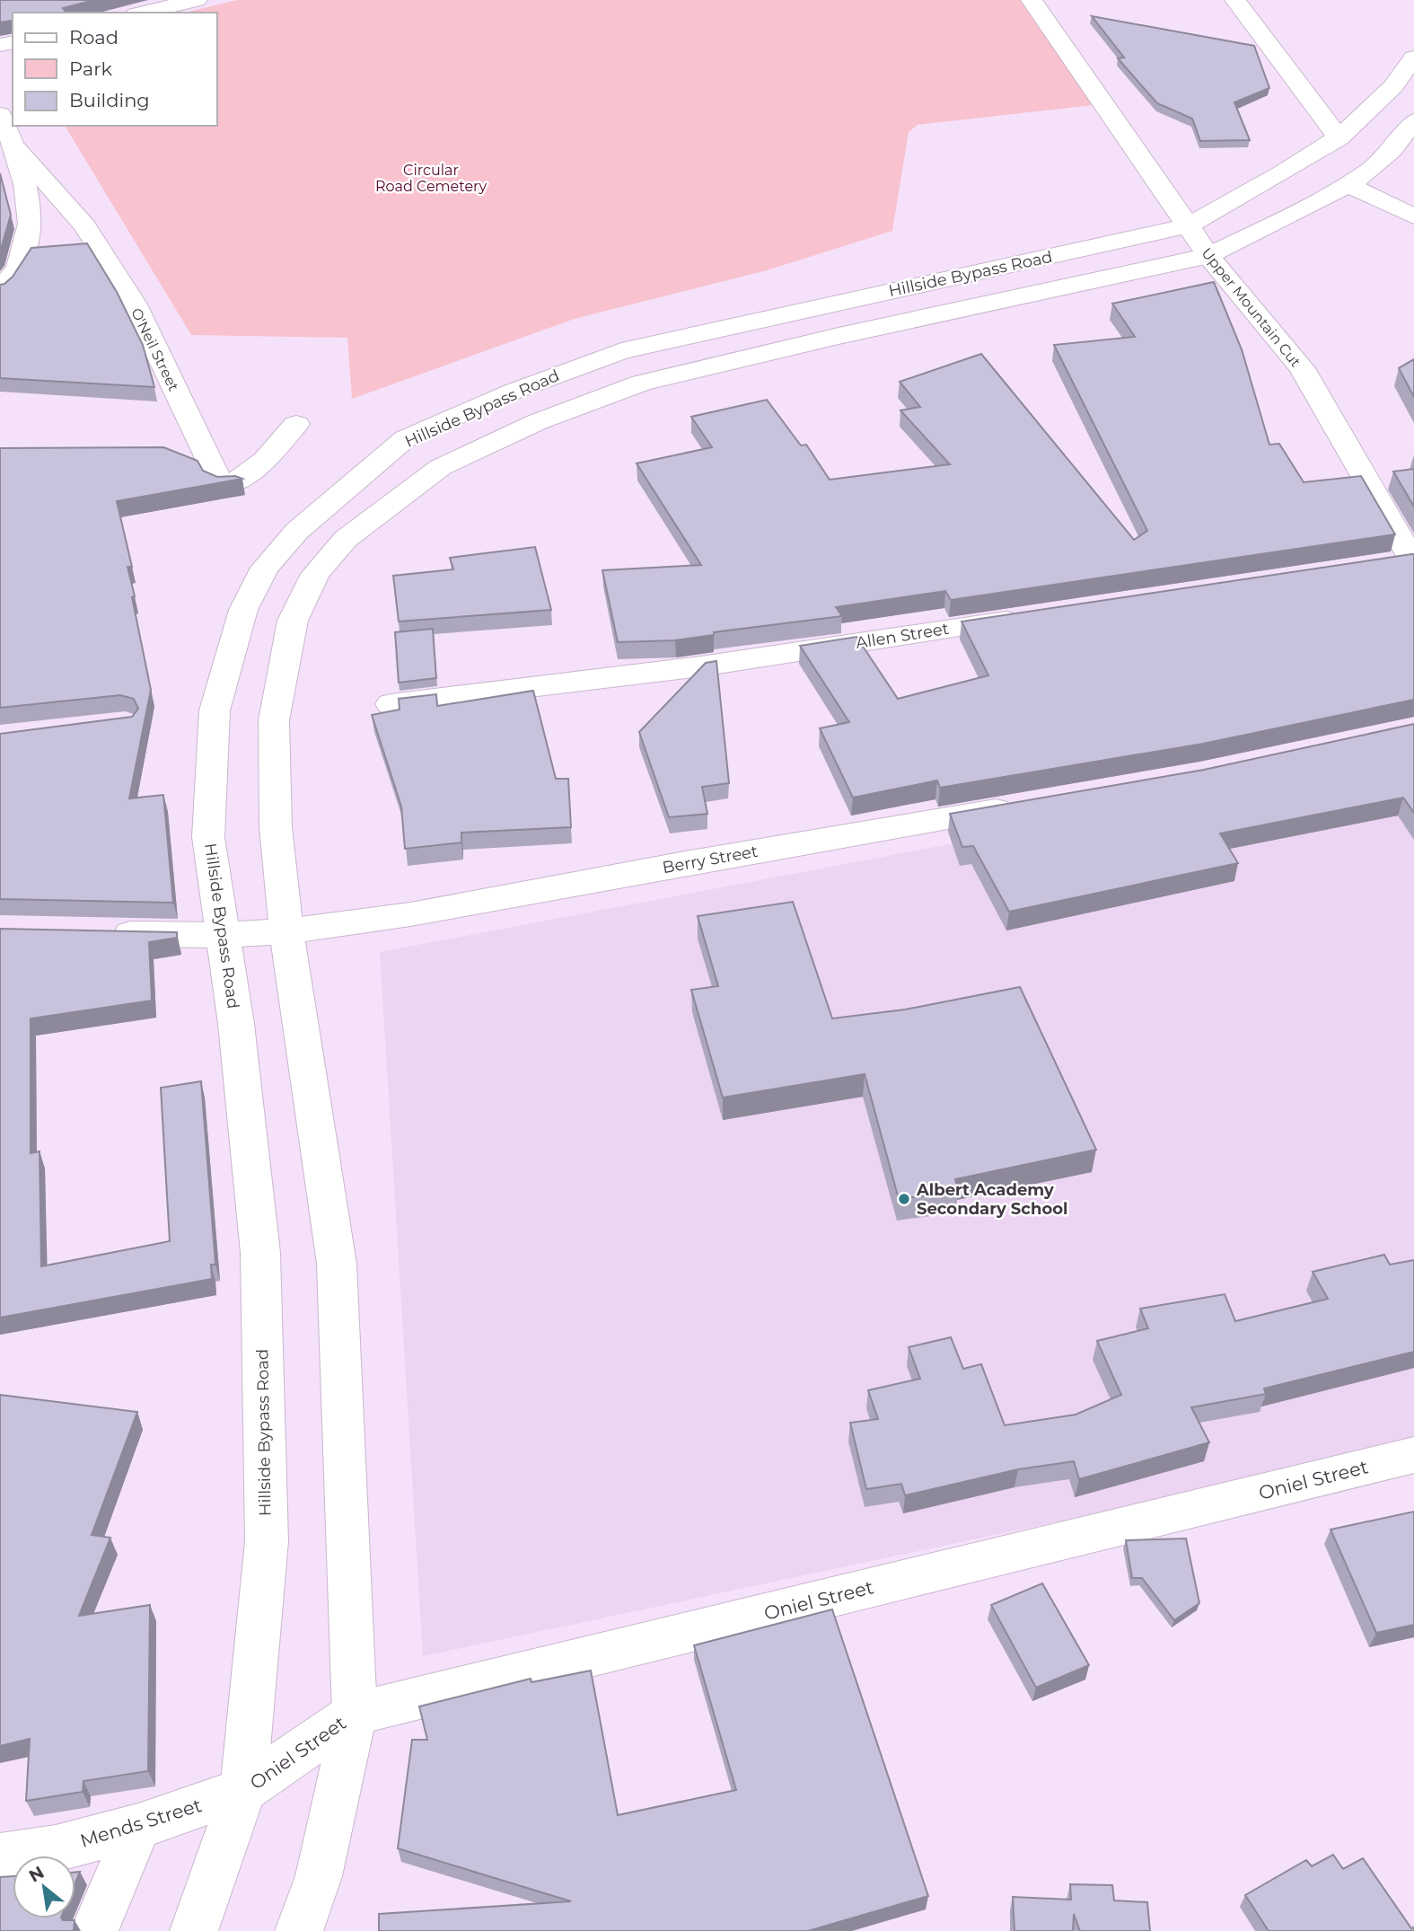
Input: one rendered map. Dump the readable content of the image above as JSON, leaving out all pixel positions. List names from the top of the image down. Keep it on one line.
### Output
{"streets":{"main road":["Hillside Bypass Road","Upper Mountain Cut","O'Neil Street","Allen Street","Berry Street","Oniel Street","Mends Street"]},"crossings":[["Hillside Bypass Road","Upper Mountain Cut"],["Hillside Bypass Road","Berry Street"],["Hillside Bypass Road","Oniel Street"],["Hillside Bypass Road","Mends Street"],["Oniel Street","Mends Street"]],"parks":["Circular Road Cemetery"],"places":["Albert Academy Secondary School"],"legend":["Road","Park","Building"],"north":"top left"}
